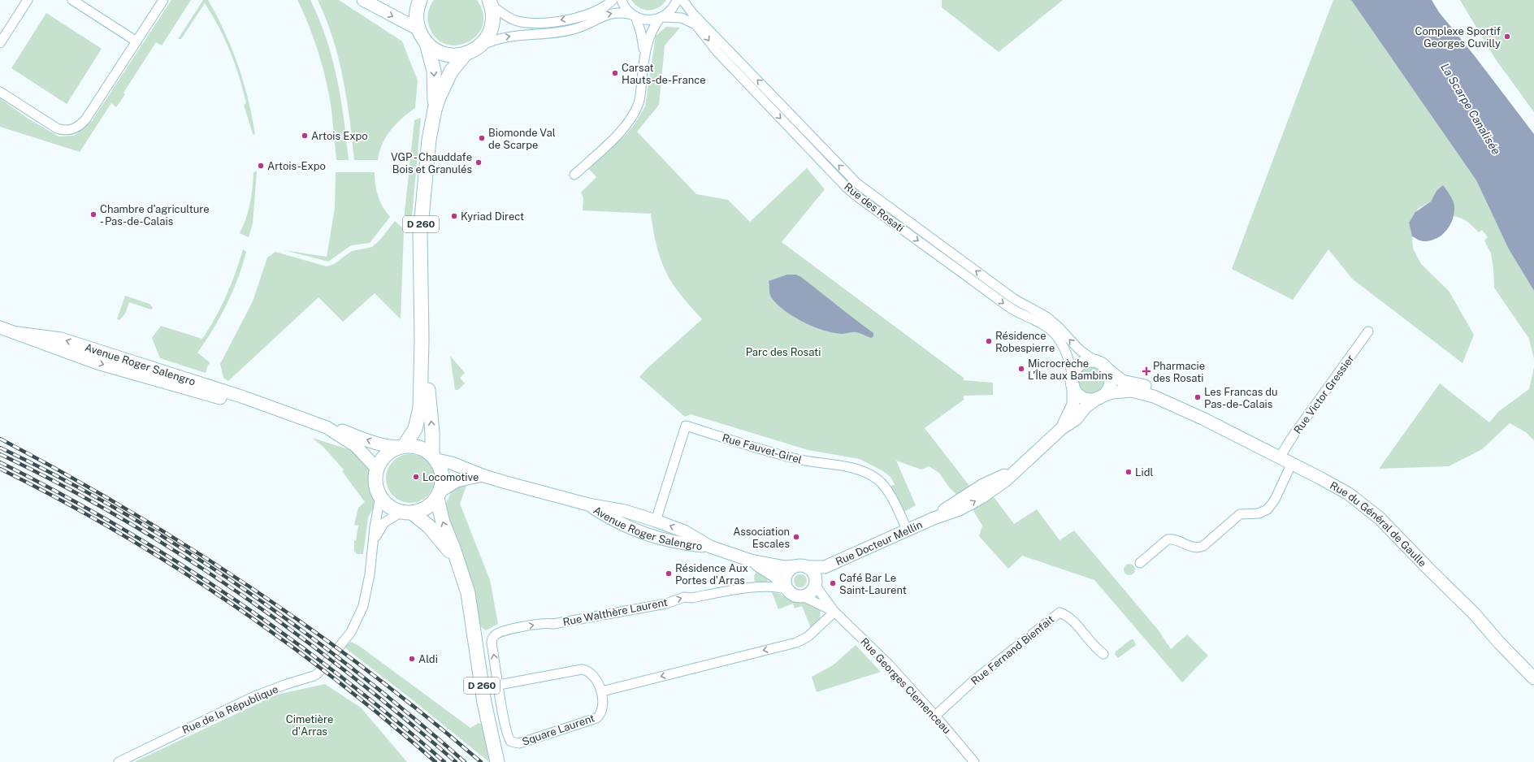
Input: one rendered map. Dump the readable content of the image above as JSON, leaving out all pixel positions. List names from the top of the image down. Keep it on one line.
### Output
{"streets":{"main road":["D 260"],"street":["Rue des Rosati","Avenue Roger Salengro","Rue Victor Gressier","Rue Fauvet-Girel","Rue du Général de Gaulle","Rue Docteur Mellin","Rue Walthère Laurent","Rue Fernand Bienfait","Rue Georges Clemenceau","Rue de la République","Square Laurent"]},"crossings":[["Rue des Rosati","Rue du Général de Gaulle"],["D 260","Avenue Roger Salengro"],["D 260","Rue de la République"],["Avenue Roger Salengro","Rue Fauvet-Girel"],["Avenue Roger Salengro","Rue Walthère Laurent"],["Avenue Roger Salengro","Rue de la République"],["Rue Victor Gressier","Rue du Général de Gaulle"],["Rue Fauvet-Girel","Rue Docteur Mellin"],["Rue Walthère Laurent","Square Laurent"],["Rue Fernand Bienfait","Rue Georges Clemenceau"]],"water":["La Scarpe Canalisée"],"parks":["Parc des Rosati","Cimetière d'Arras"],"places":{"other":["Complexe Sportif Georges Cuvilly","Carsat Hauts-de-France","Artois Expo","Biomonde Val de Scarpe","VGP - Chauddafe Bois et Granulés","Artois-Expo","Chambre d'agriculture - Pas-de-Calais","Kyriad Direct","Résidence Robespierre","Microcrèche L’Île aux Bambins","Les Francas du Pas-de-Calais","Lidl","Locomotive","Association Escales","Résidence Aux Portes d'Arras","Café Bar Le Saint-Laurent","Aldi"],"health":["Pharmacie des Rosati"]}}
